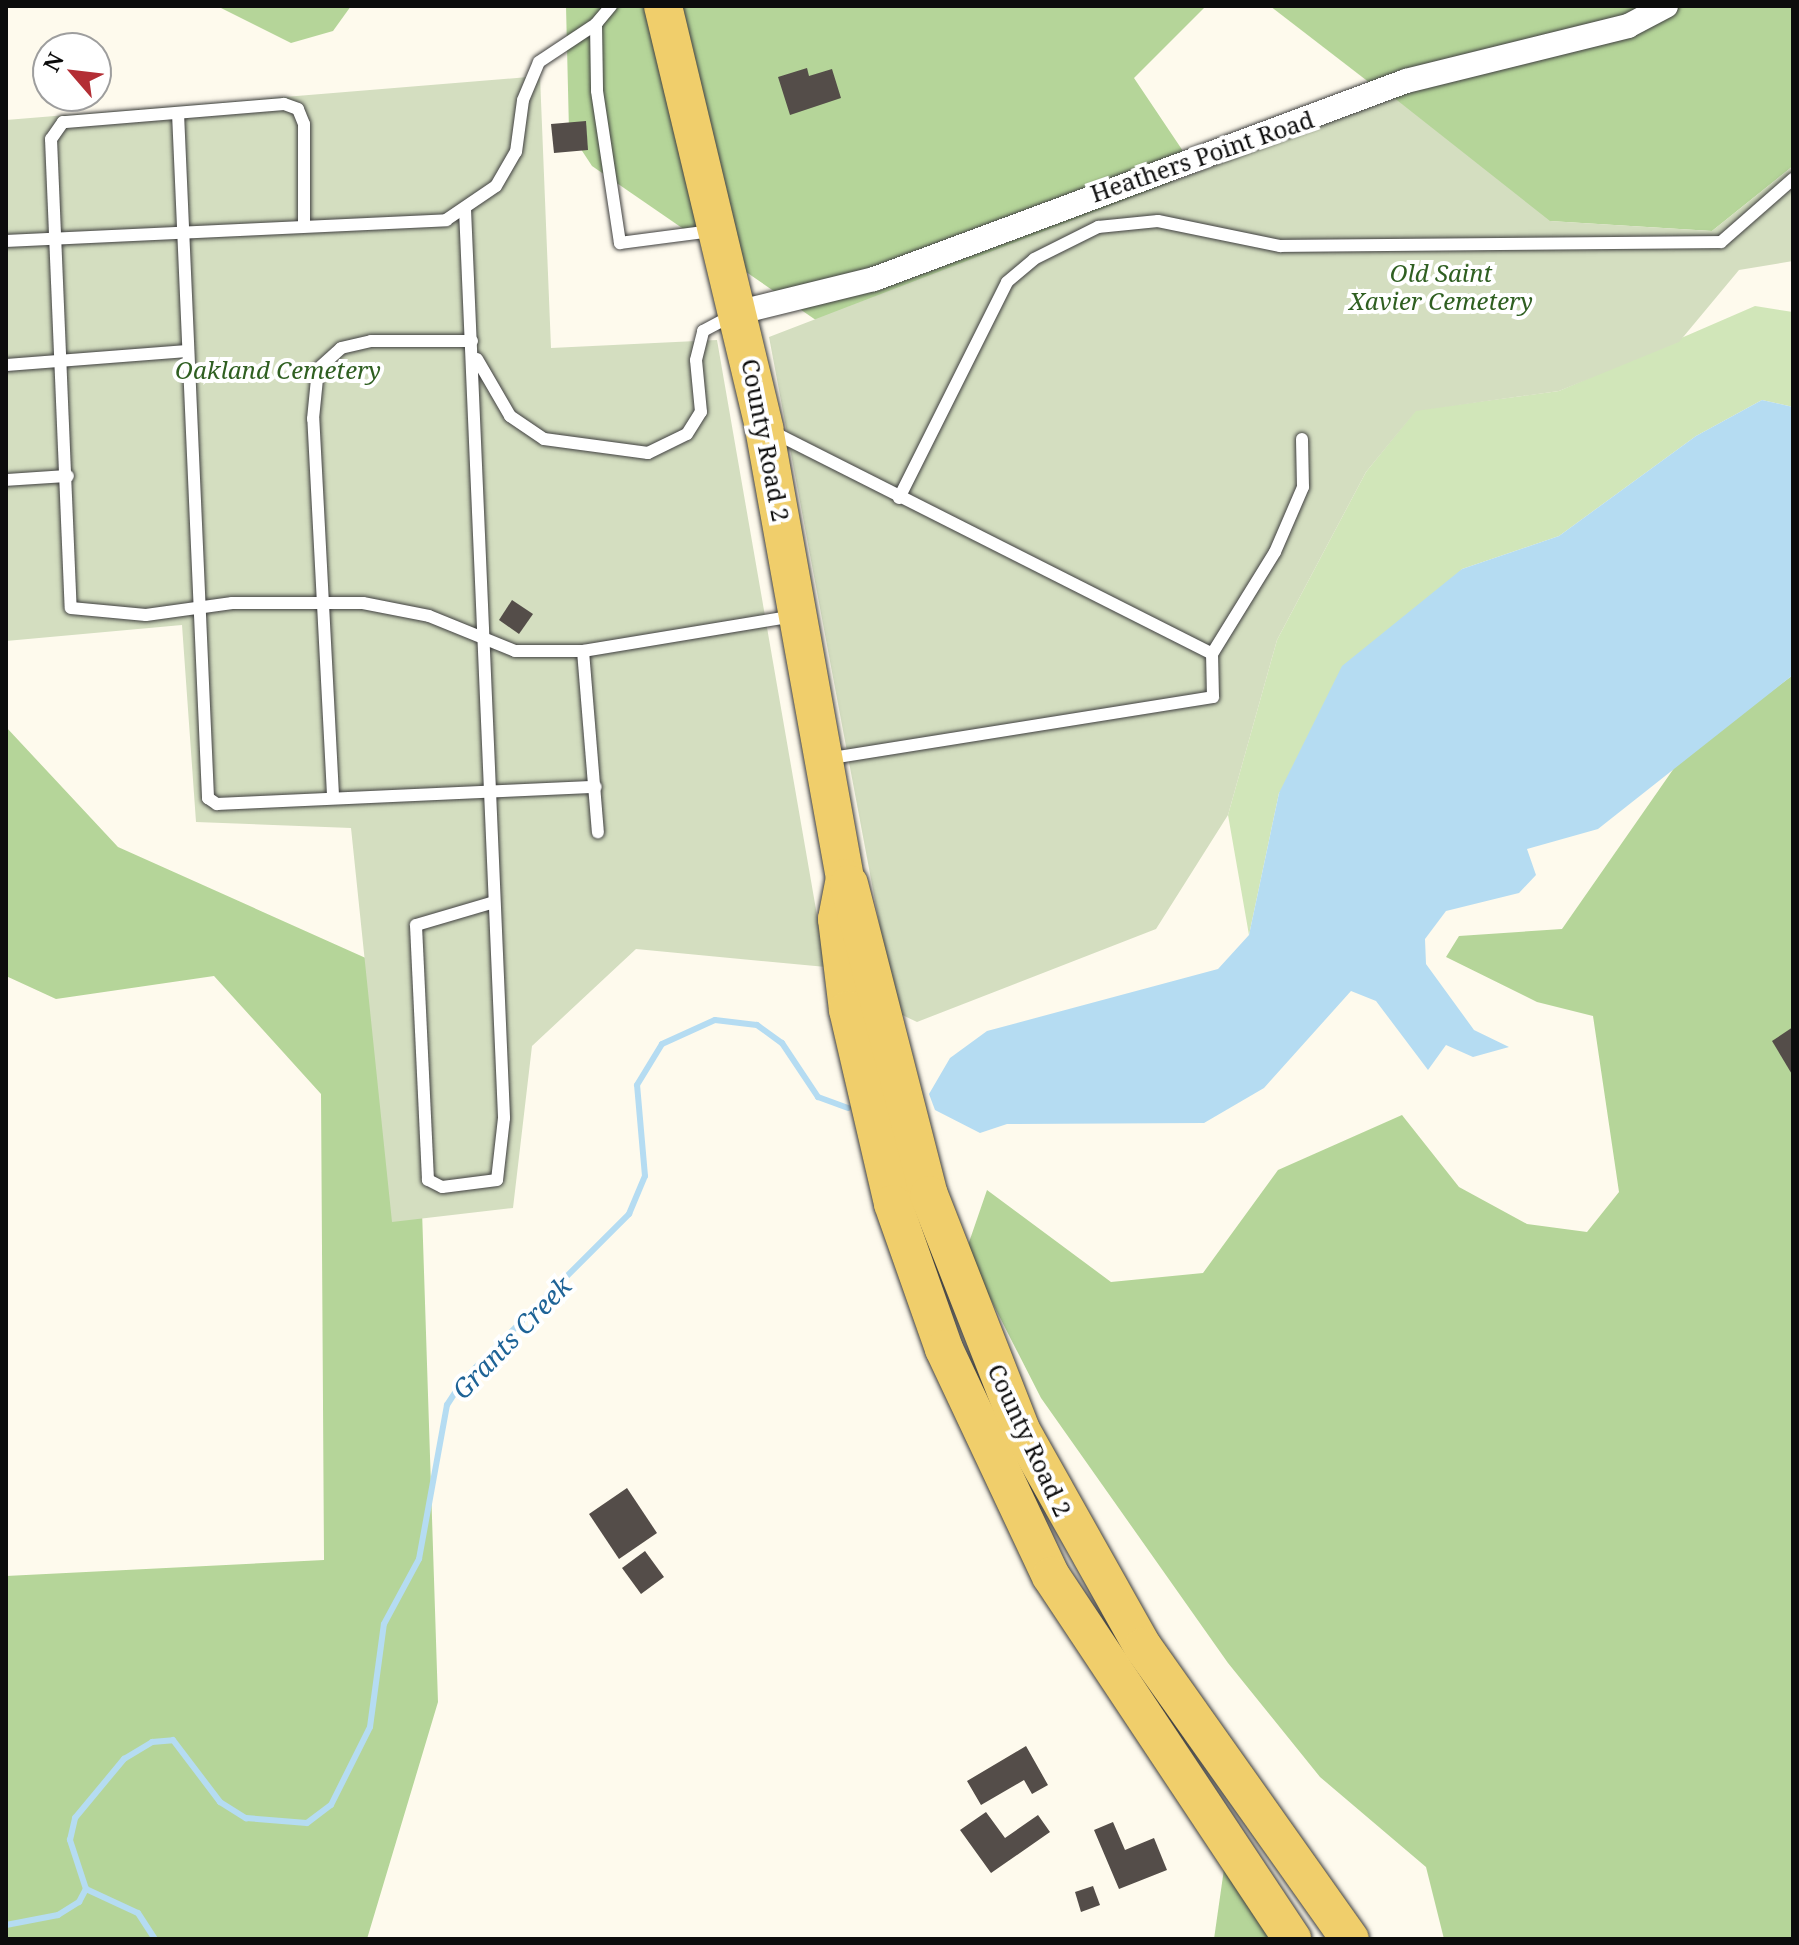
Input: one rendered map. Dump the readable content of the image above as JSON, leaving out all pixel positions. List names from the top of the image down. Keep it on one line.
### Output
{"streets":{"main road":["County Road 2"],"street":["Heathers Point Road"]},"crossings":[["Heathers Point Road","County Road 2"]],"water":["Grants Creek"],"parks":["Old Saint Xavier Cemetery","Oakland Cemetery"],"north":"top left"}
